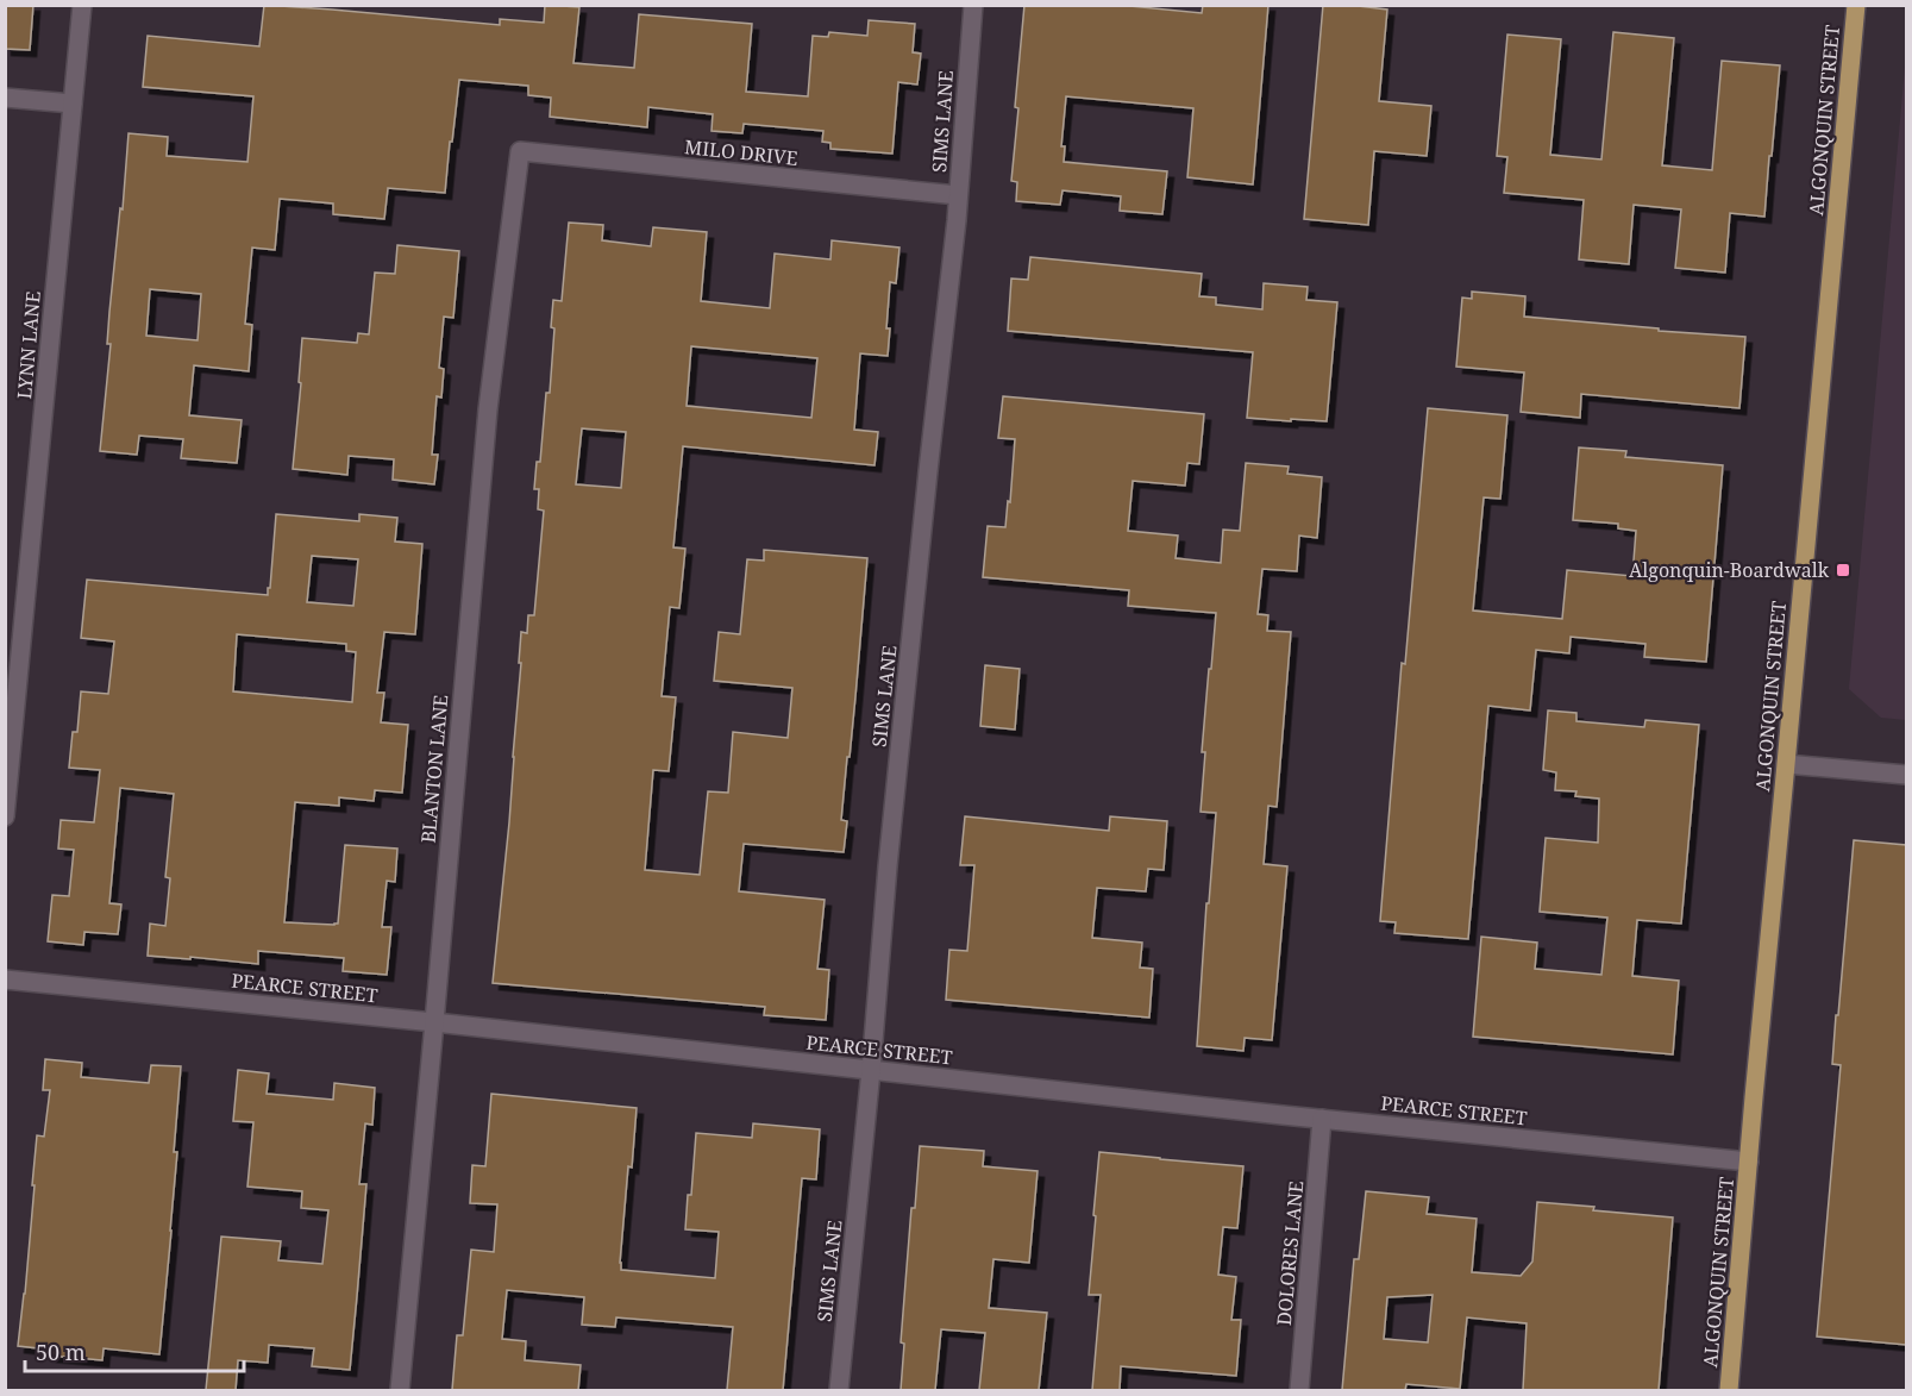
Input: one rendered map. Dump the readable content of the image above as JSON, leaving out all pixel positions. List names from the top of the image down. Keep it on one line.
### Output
{"streets":{"main road":["ALGONQUIN STREET"],"street":["SIMS LANE","MILO DRIVE","LYNN LANE","BLANTON LANE","PEARCE STREET","DOLORES LANE"]},"crossings":[["ALGONQUIN STREET","PEARCE STREET"],["SIMS LANE","MILO DRIVE"],["SIMS LANE","PEARCE STREET"],["MILO DRIVE","BLANTON LANE"],["BLANTON LANE","PEARCE STREET"],["PEARCE STREET","DOLORES LANE"]],"places":{"transit":["Algonquin-Boardwalk"]},"scale_bar":"50 m"}
